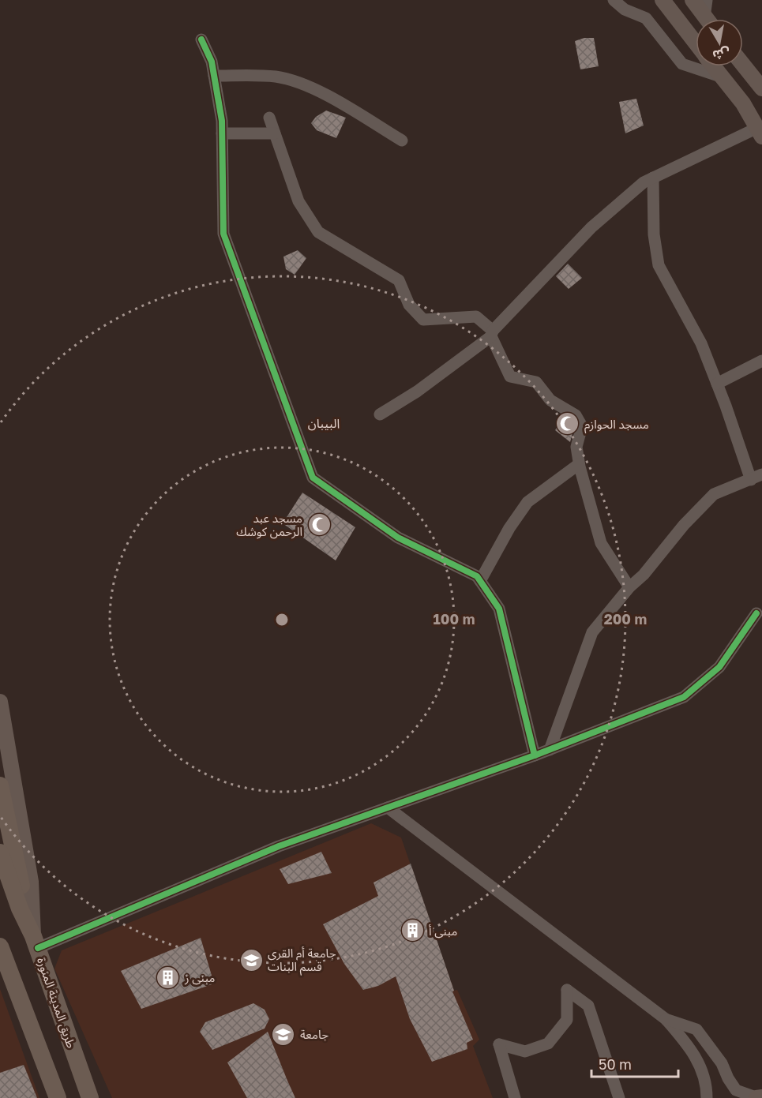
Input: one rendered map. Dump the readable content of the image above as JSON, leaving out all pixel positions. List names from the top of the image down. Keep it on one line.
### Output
{"streets":{"highway":["طريق المدينة المنورة"]},"districts":["البيبان"],"places":{"mosque":["مسجد الحوازم","مسجد عبد الرحمن كوشك"],"building":["مبنى أ","مبنى ز"],"school or university":["جامعة أم القرى قسم البنات","جامعة"]},"scale_bar":"50 m","north":"bottom","rings":["100 m","200 m"]}
